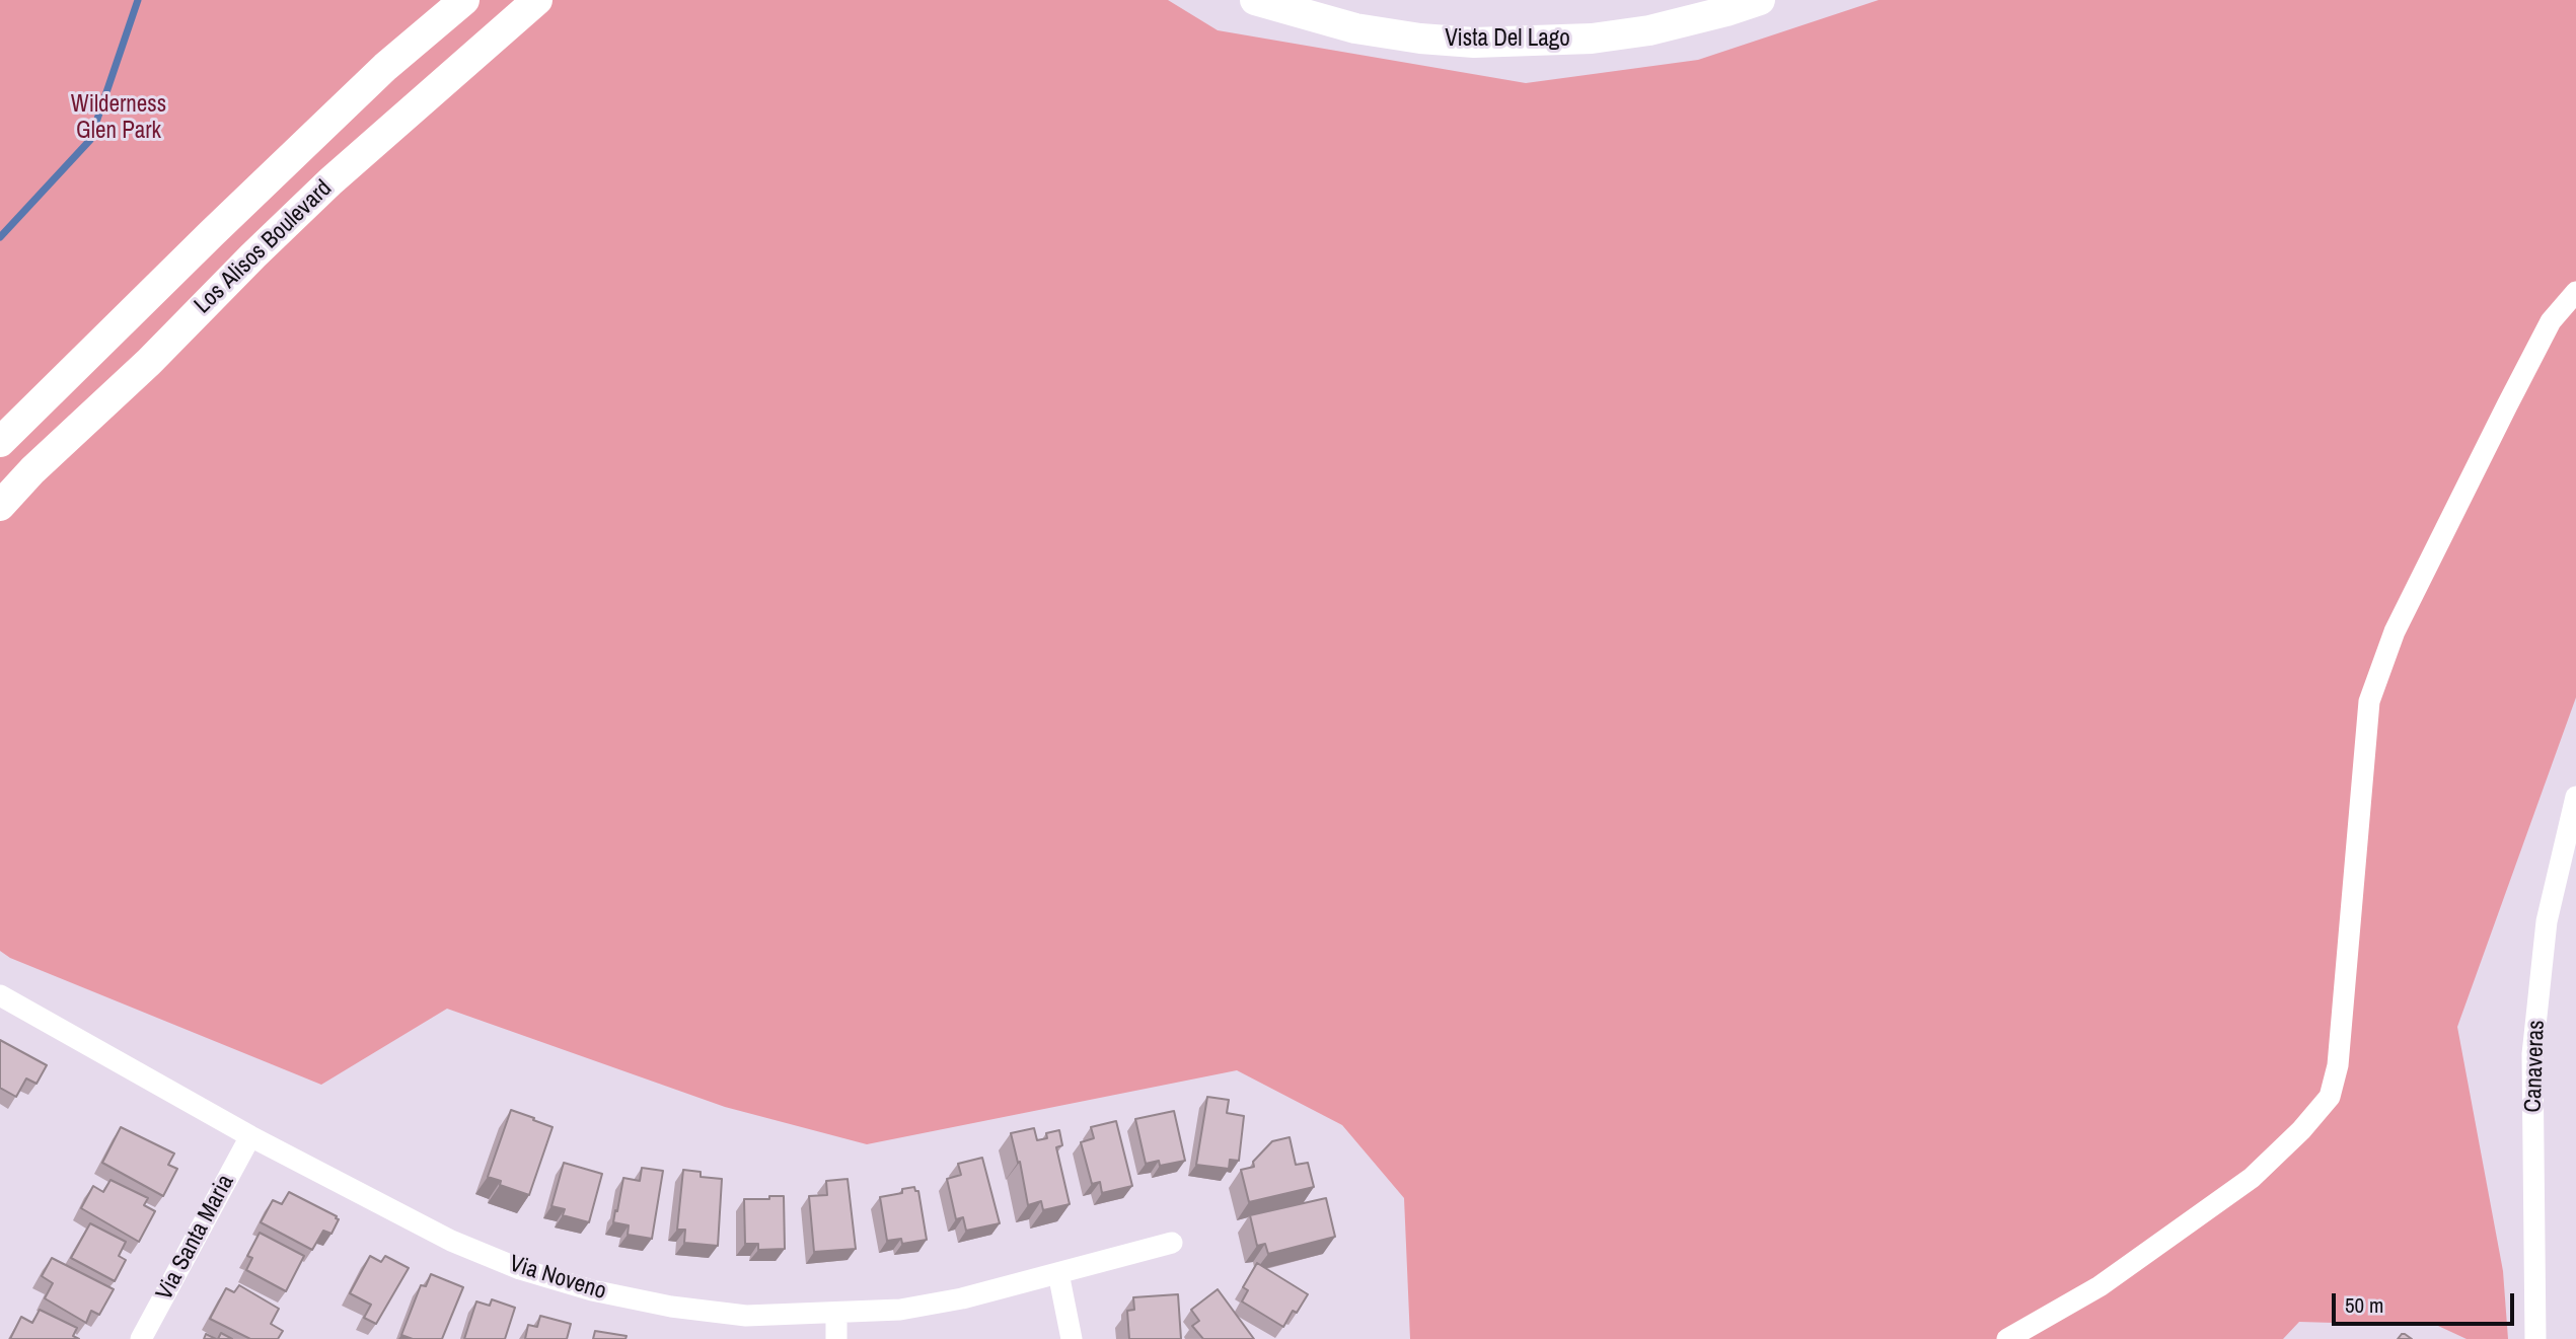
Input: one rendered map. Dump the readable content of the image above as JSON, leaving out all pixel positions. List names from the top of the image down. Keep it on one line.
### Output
{"streets":{"main road":["Vista Del Lago","Los Alisos Boulevard"],"street":["Canaveras","Via Santa Maria","Via Noveno"]},"crossings":[["Via Santa Maria","Via Noveno"]],"parks":["Wilderness Glen Park"],"scale_bar":"50 m"}
